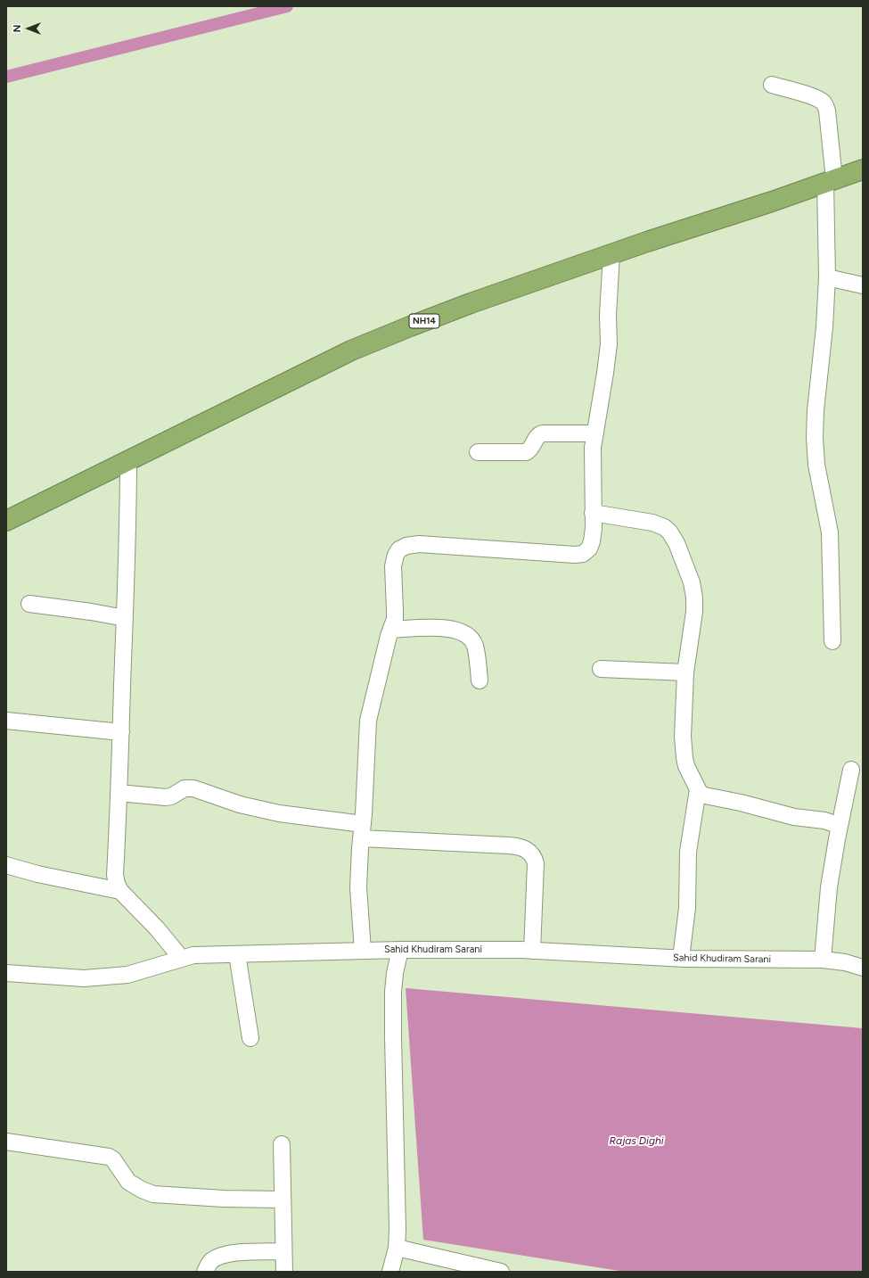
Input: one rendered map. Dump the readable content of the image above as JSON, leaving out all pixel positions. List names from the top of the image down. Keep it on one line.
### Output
{"streets":{"highway":["NH14"],"street":["Sahid Khudiram Sarani"]},"water":["Rajas Dighi"],"north":"left"}
